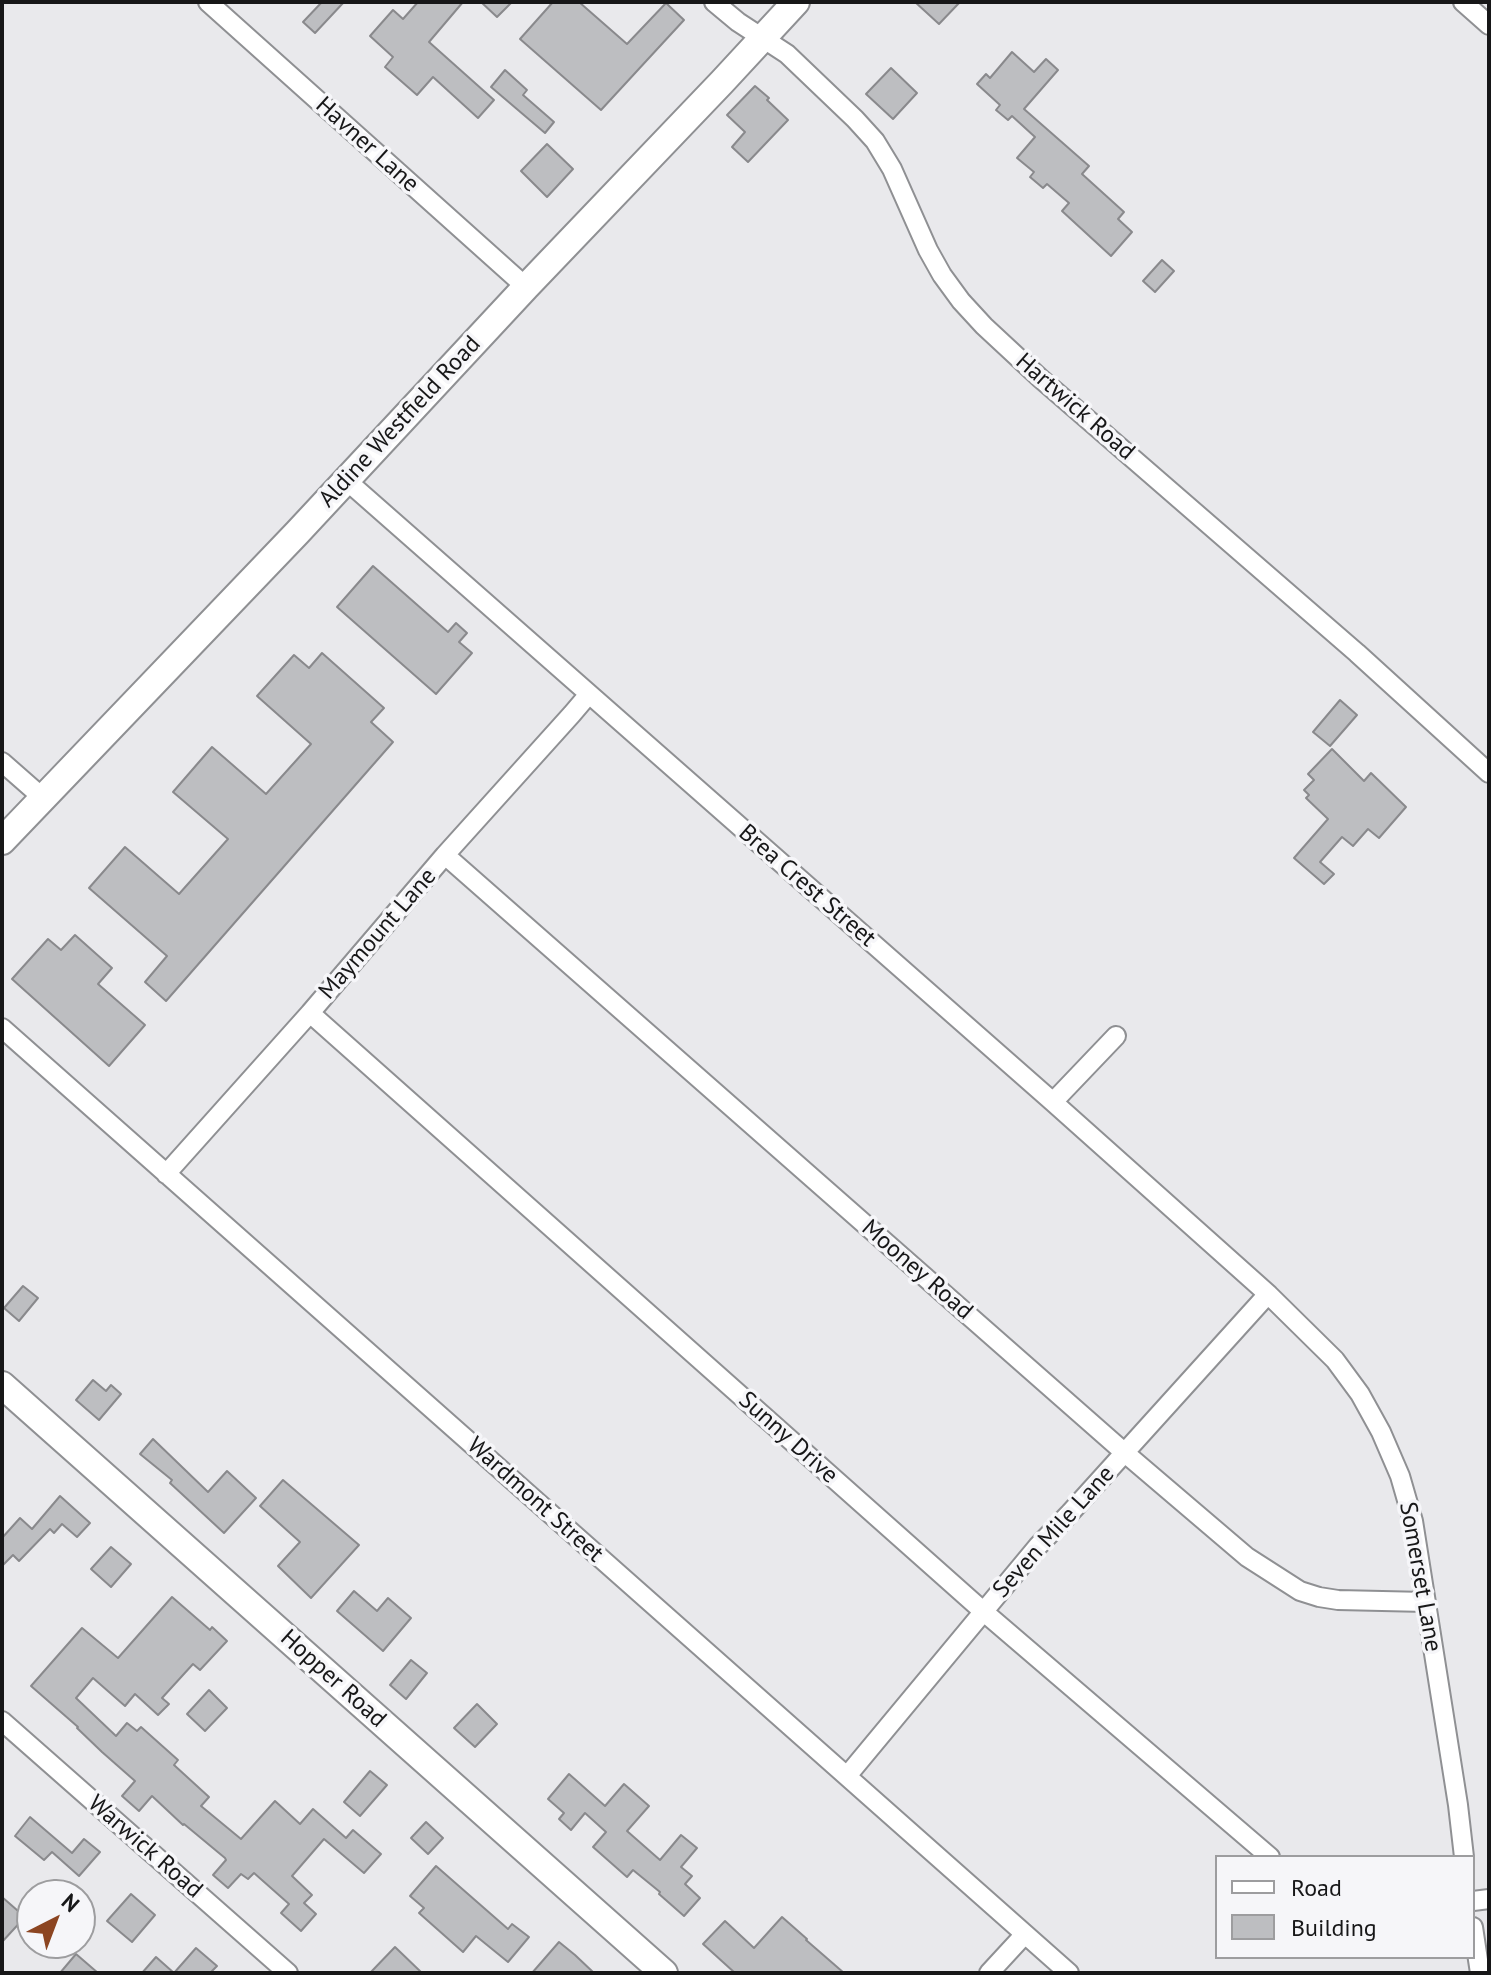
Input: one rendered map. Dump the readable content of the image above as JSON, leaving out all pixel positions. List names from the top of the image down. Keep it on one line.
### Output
{"streets":{"main road":["Aldine Westfield Road","Hopper Road"],"street":["Havner Lane","Hartwick Road","Brea Crest Street","Maymount Lane","Mooney Road","Sunny Drive","Wardmont Street","Seven Mile Lane","Somerset Lane","Warwick Road"]},"crossings":[["Havner Lane","Aldine Westfield Road"],["Hartwick Road","Aldine Westfield Road"],["Aldine Westfield Road","Brea Crest Street"],["Brea Crest Street","Maymount Lane"],["Brea Crest Street","Seven Mile Lane"],["Brea Crest Street","Somerset Lane"],["Maymount Lane","Mooney Road"],["Maymount Lane","Sunny Drive"],["Maymount Lane","Wardmont Street"],["Mooney Road","Seven Mile Lane"],["Mooney Road","Somerset Lane"],["Sunny Drive","Seven Mile Lane"],["Wardmont Street","Seven Mile Lane"],["Seven Mile Lane","Somerset Lane"]],"legend":["Road","Building"],"north":"top right"}
